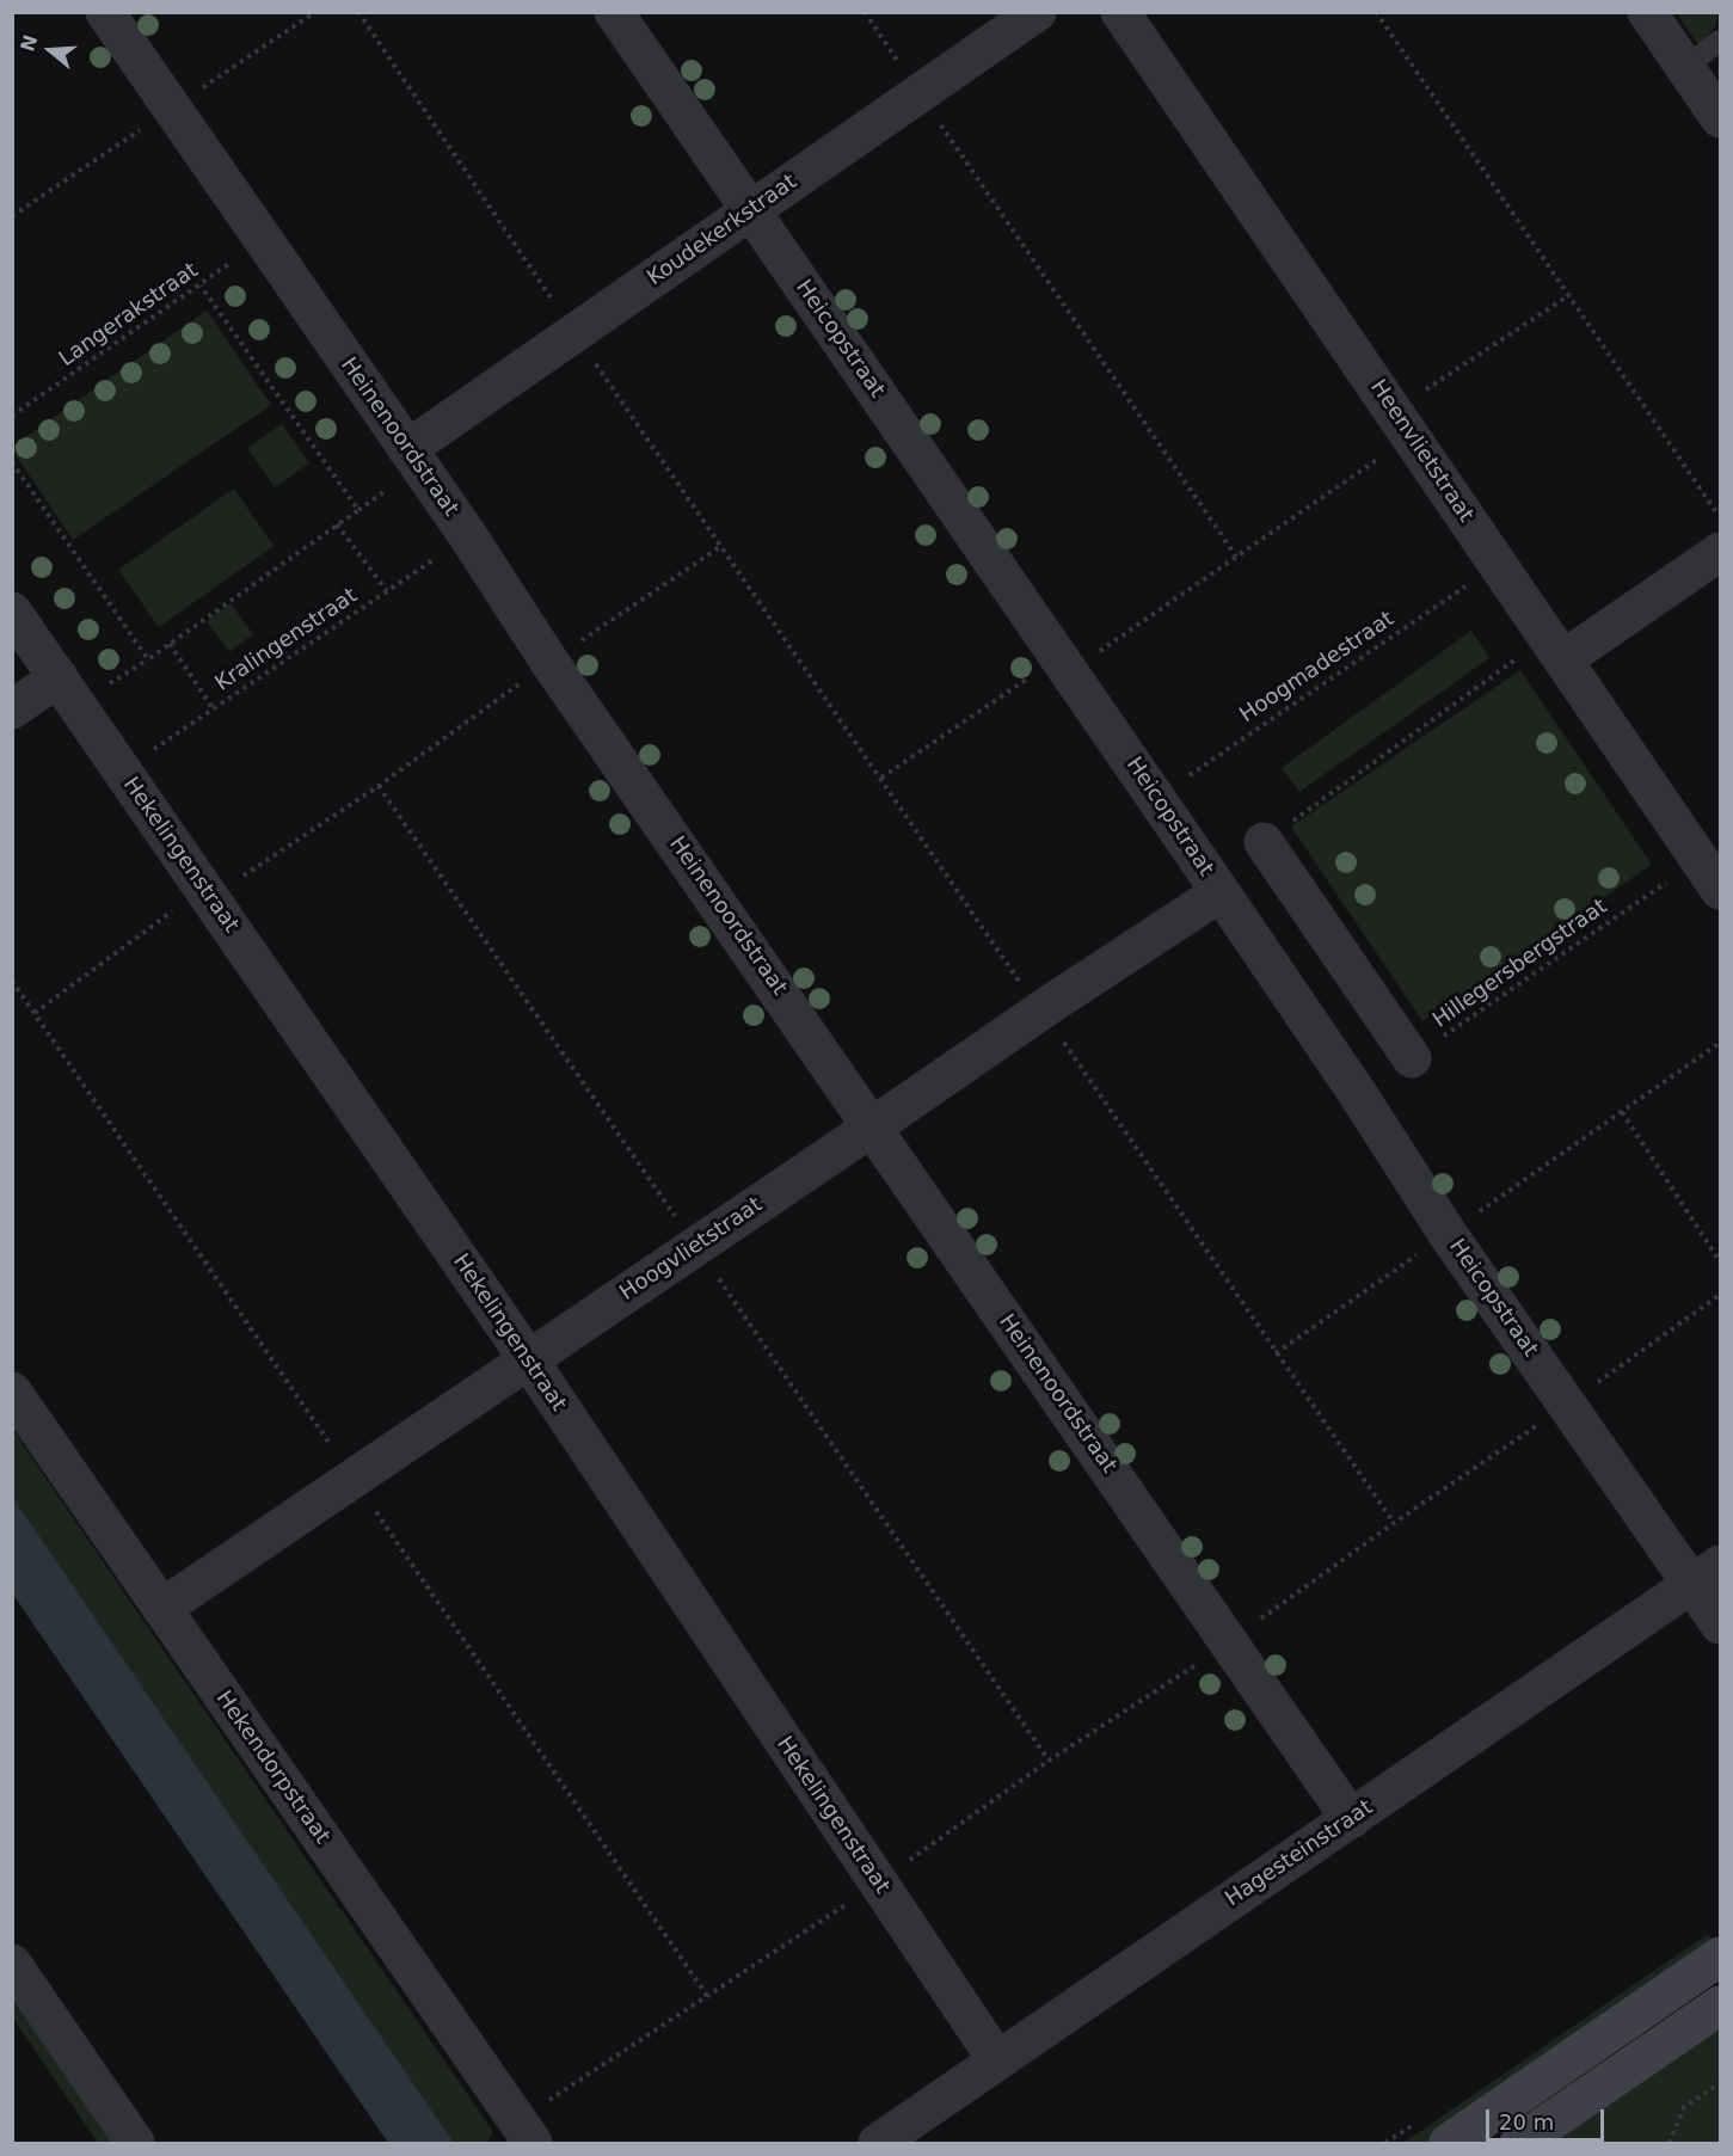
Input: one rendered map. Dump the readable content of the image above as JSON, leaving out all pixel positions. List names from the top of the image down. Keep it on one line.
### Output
{"streets":{"street":["Koudekerkstraat","Heicopstraat","Heinenoordstraat","Heenvlietstraat","Hekelingenstraat","Hoogvlietstraat","Hekendorpstraat","Hagesteinstraat"],"path":["Langerakstraat","Kralingenstraat","Hoogmadestraat","Hillegersbergstraat"]},"crossings":[["Koudekerkstraat","Heicopstraat"],["Koudekerkstraat","Heinenoordstraat"],["Langerakstraat","Heinenoordstraat"],["Heicopstraat","Hoogmadestraat"],["Heicopstraat","Hoogvlietstraat"],["Heicopstraat","Hagesteinstraat"],["Heinenoordstraat","Kralingenstraat"],["Heinenoordstraat","Hoogvlietstraat"],["Heinenoordstraat","Hagesteinstraat"],["Heenvlietstraat","Hoogmadestraat"],["Heenvlietstraat","Hillegersbergstraat"],["Kralingenstraat","Hekelingenstraat"],["Hekelingenstraat","Hoogvlietstraat"],["Hekelingenstraat","Hagesteinstraat"],["Hoogvlietstraat","Hekendorpstraat"]],"scale_bar":"20 m","north":"left"}
